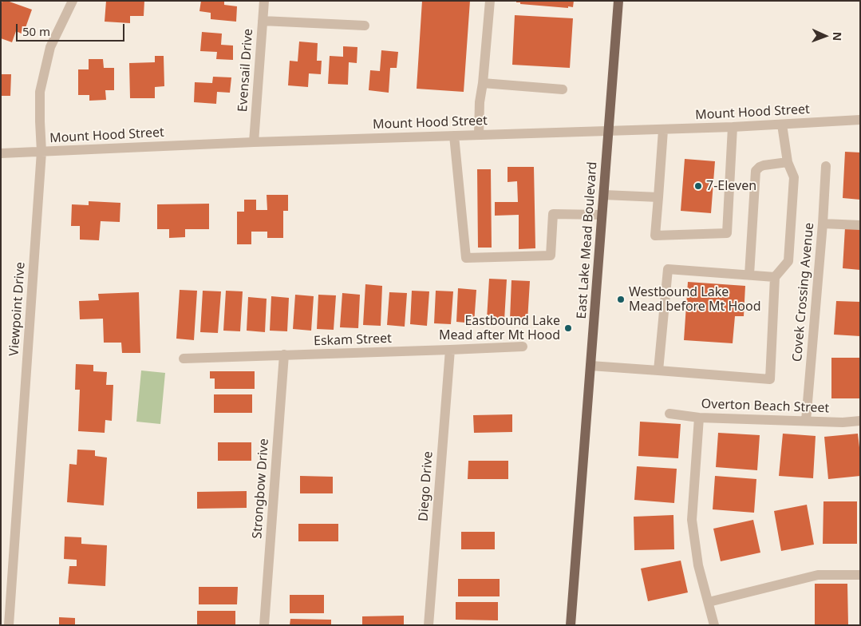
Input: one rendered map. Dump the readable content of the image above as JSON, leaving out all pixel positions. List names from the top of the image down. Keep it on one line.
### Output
{"streets":{"main road":["East Lake Mead Boulevard"],"street":["Evensail Drive","Mount Hood Street","Covek Crossing Avenue","Viewpoint Drive","Eskam Street","Overton Beach Street","Diego Drive","Strongbow Drive"]},"crossings":[["Evensail Drive","Mount Hood Street"],["Mount Hood Street","East Lake Mead Boulevard"],["Mount Hood Street","Viewpoint Drive"],["Covek Crossing Avenue","Overton Beach Street"],["Eskam Street","Diego Drive"],["Eskam Street","Strongbow Drive"]],"places":["7-Eleven","Westbound Lake Mead before Mt Hood","Eastbound Lake Mead after Mt Hood"],"scale_bar":"50 m","north":"right"}
